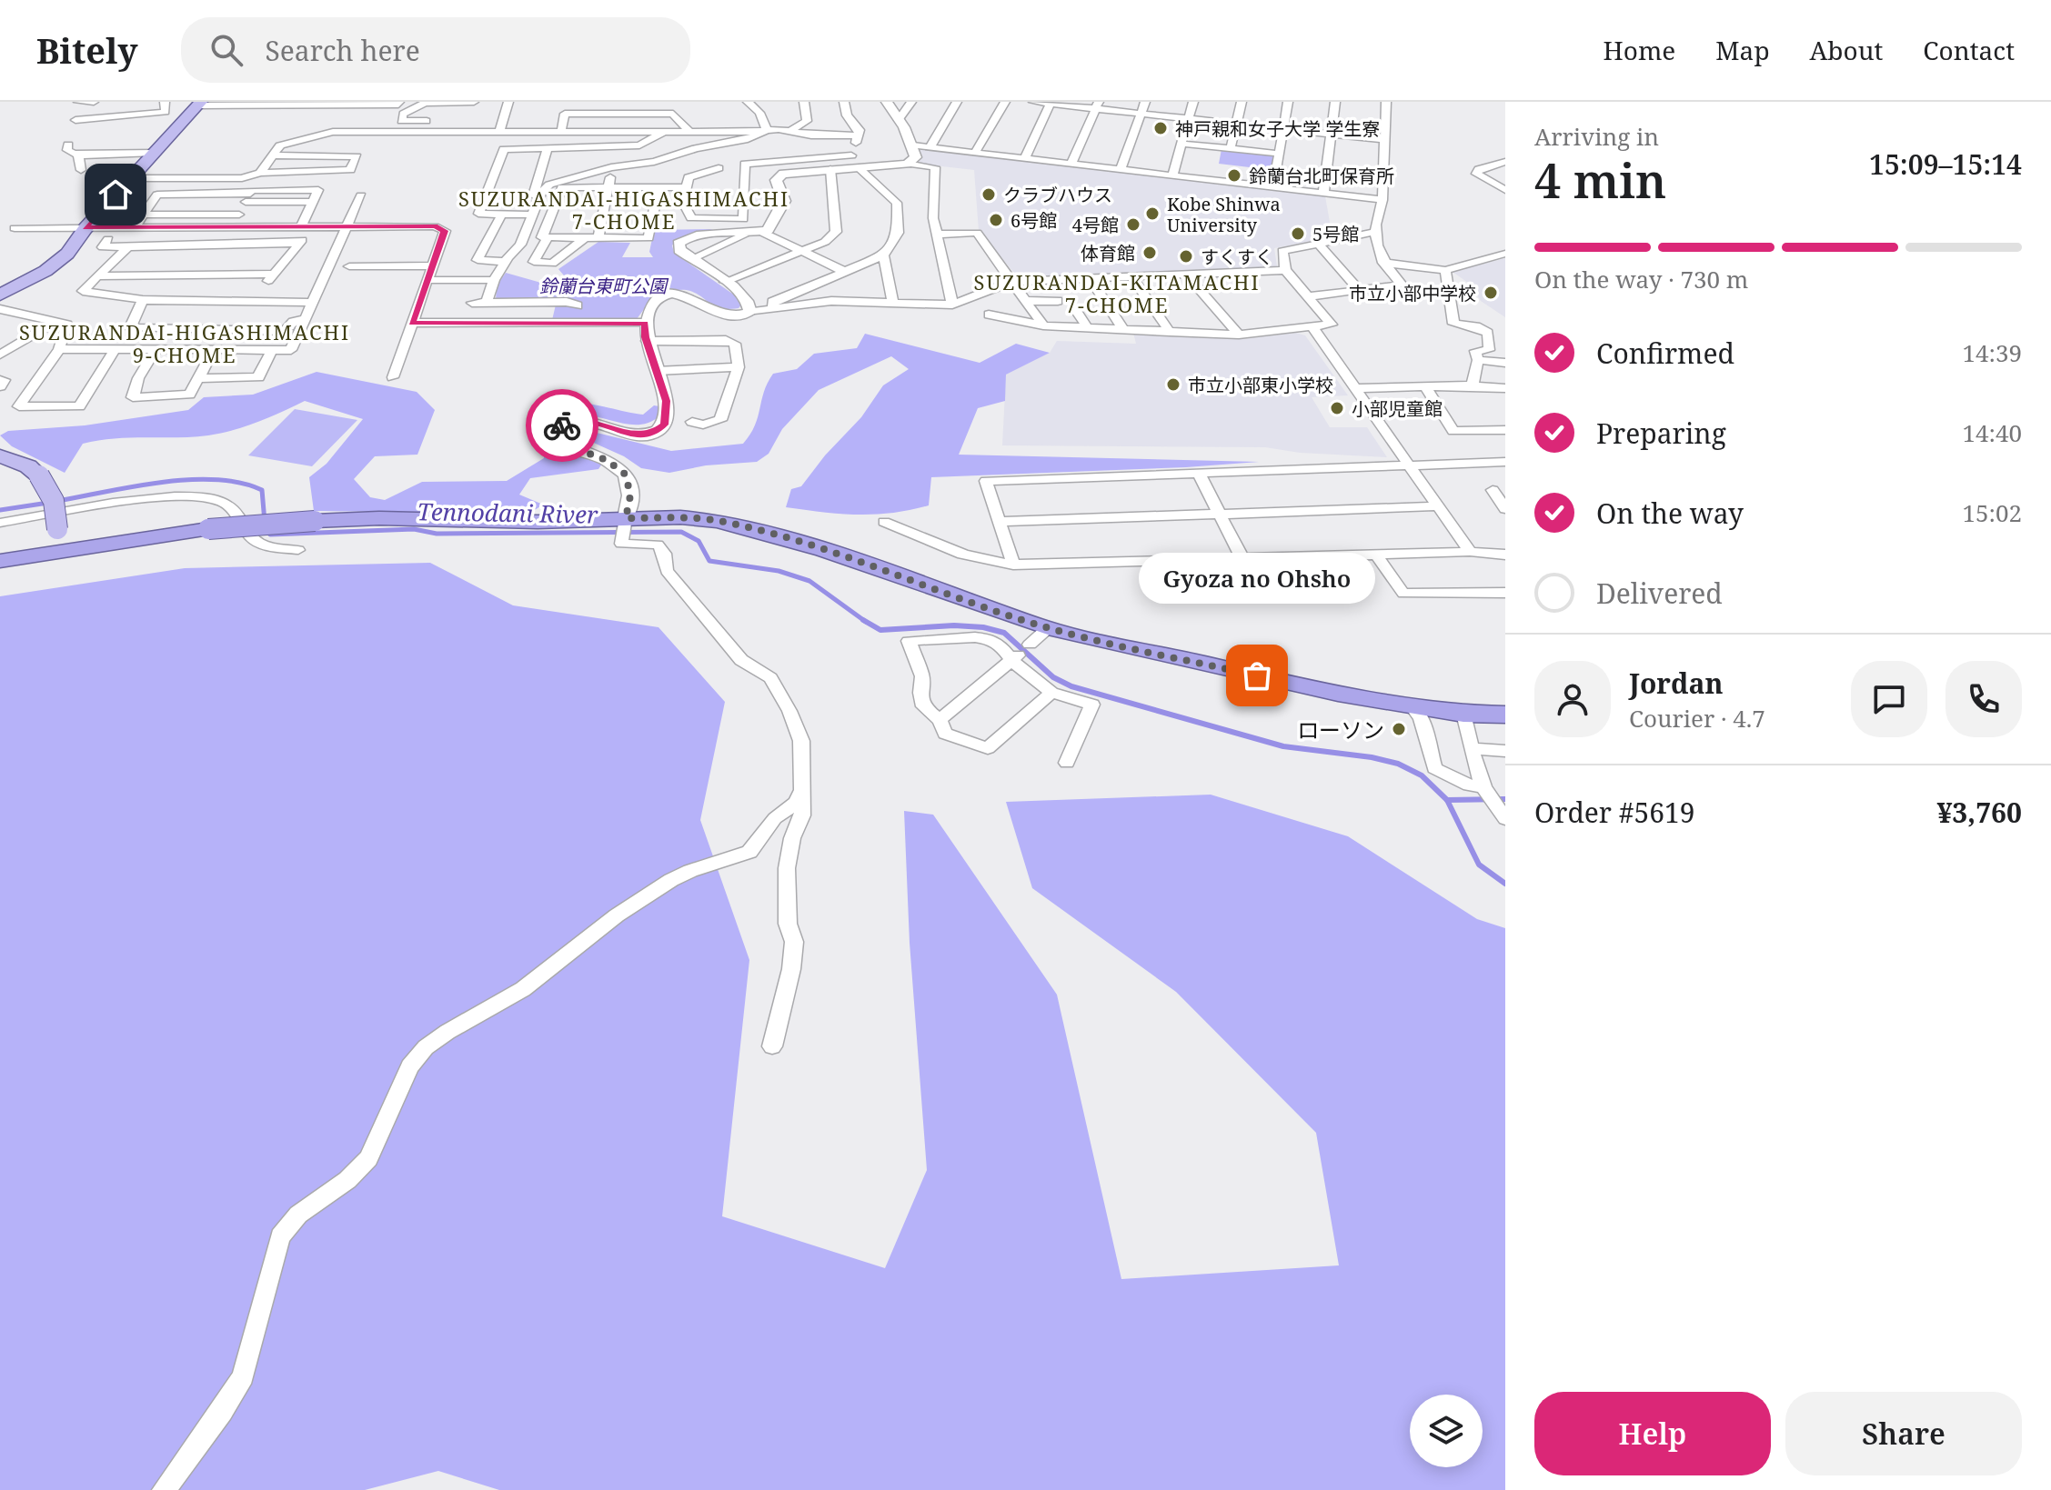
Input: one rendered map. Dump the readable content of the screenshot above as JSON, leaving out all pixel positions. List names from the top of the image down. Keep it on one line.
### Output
{"districts":["SUZURANDAI-HIGASHIMACHI 7-CHOME","SUZURANDAI-KITAMACHI 7-CHOME","SUZURANDAI-HIGASHIMACHI 9-CHOME"],"water":["Tennodani River"],"parks":["鈴蘭台東町公園"],"places":["神戸親和女子大学 学生寮","鈴蘭台北町保育所","クラブハウス","Kobe Shinwa University","6号館","4号館","5号館","体育館","すくすく","市立小部中学校","市立小部東小学校","小部児童館","Gyoza no Ohsho","ローソン"],"page":{"header":"Bitely","search":"Search here","nav":["Home","Map","About","Contact"],"heading":["4 min","Arriving in","15:09–15:14"],"panel":["Jordan","Courier · 4.7","Order #5619","¥3,760"],"bar":"On the way · 730 m","list":[["Confirmed","14:39"],["Preparing","14:40"],["On the way","15:02"],"Delivered"],"bubble":"Gyoza no Ohsho","buttons":["Help","Share"]}}
